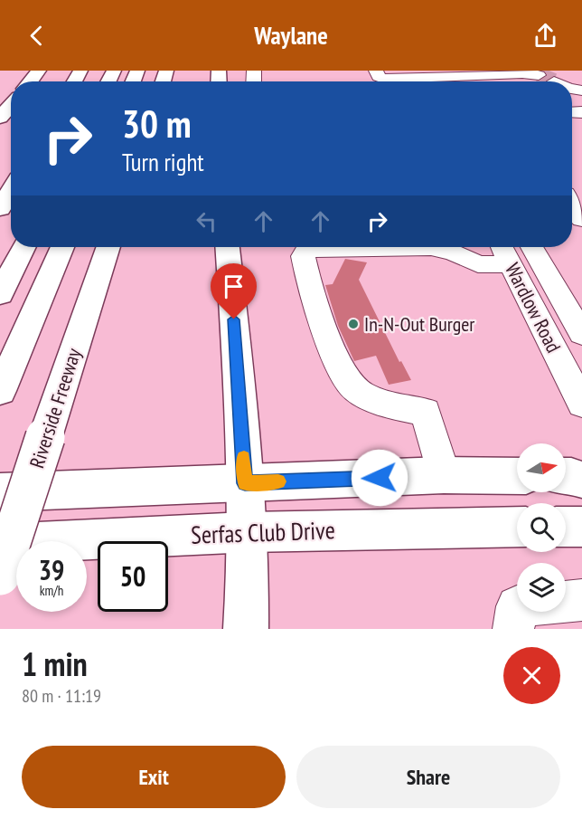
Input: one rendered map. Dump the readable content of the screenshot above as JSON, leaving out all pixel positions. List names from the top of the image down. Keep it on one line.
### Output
{"streets":{"main road":["Riverside Freeway","Serfas Club Drive"],"street":["Wardlow Road"]},"places":["In-N-Out Burger"],"north":"right","page":{"header":"Waylane","turn":["30 m","Turn right"],"speed":"39 km/h","limit":"50","heading":["1 min","80 m · 11:19"],"buttons":["Exit","Share"]}}
